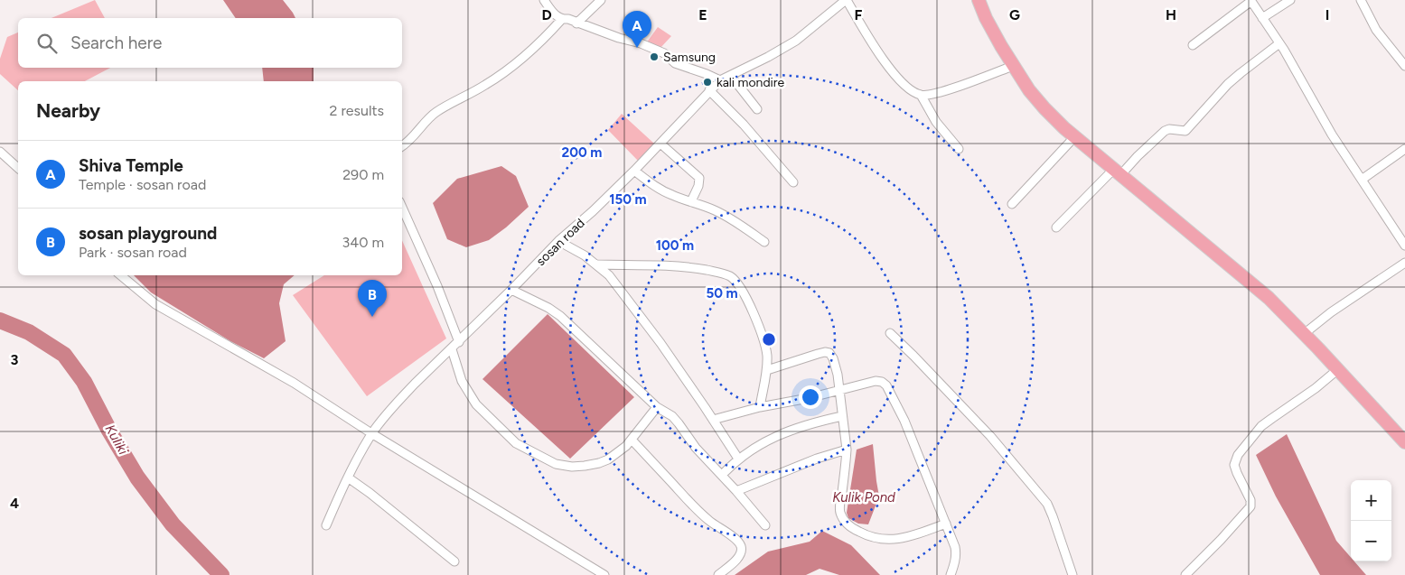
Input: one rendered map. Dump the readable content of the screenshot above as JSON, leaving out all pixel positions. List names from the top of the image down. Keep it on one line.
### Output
{"streets":{"street":["sosan road"]},"water":["Kuliki","Kulik Pond"],"places":["Samsung","kali mondire"],"page":{"pins":["A","B"],"search":"Search here","heading":["Nearby","2 results"],"list":[{"mark":"A","name":"Shiva Temple","note":"Temple · sosan road","value":"290 m"},{"mark":"B","name":"sosan playground","note":"Park · sosan road","value":"340 m"}],"map_buttons":["+","−"]},"grid":{"columns":["D","E","F","G","H","I"],"rows":["3","4"]},"rings":["200 m","150 m","100 m","50 m"]}
